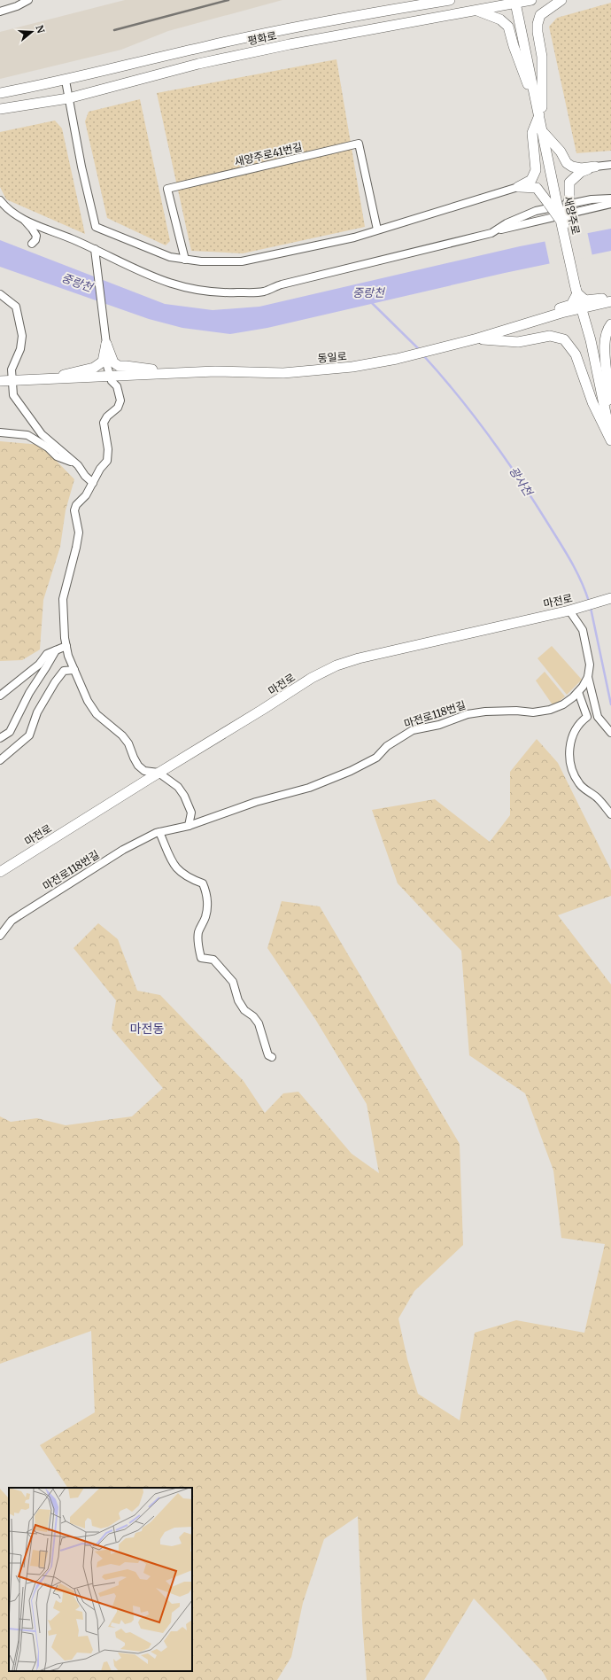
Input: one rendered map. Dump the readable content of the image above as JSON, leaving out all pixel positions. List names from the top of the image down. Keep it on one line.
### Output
{"streets":{"street":["평화로","새양주로41번길","새양주로","동일로","마전로","마전로118번길"]},"crossings":[["평화로","새양주로"],["새양주로","동일로"]],"districts":["마전동"],"water":["중랑천","광사천"],"north":"right"}
